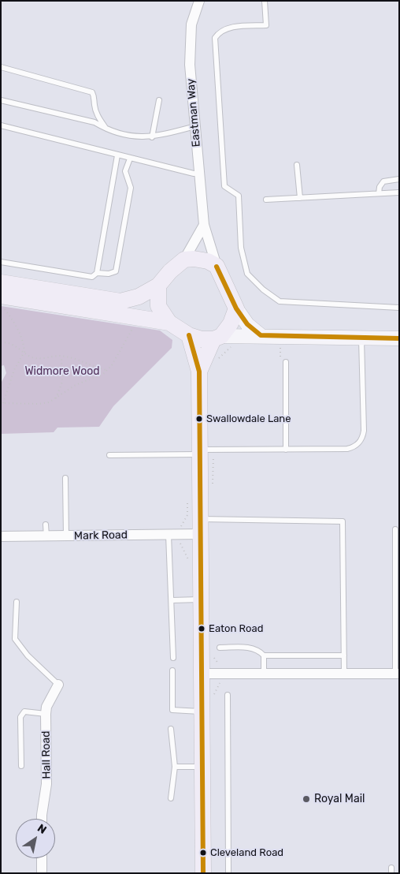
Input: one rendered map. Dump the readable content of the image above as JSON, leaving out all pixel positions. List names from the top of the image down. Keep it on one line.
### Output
{"streets":{"street":["Eastman Way","Mark Road","Hall Road"]},"parks":["Widmore Wood"],"places":["Swallowdale Lane","Eaton Road","Royal Mail","Cleveland Road"],"north":"top right"}
